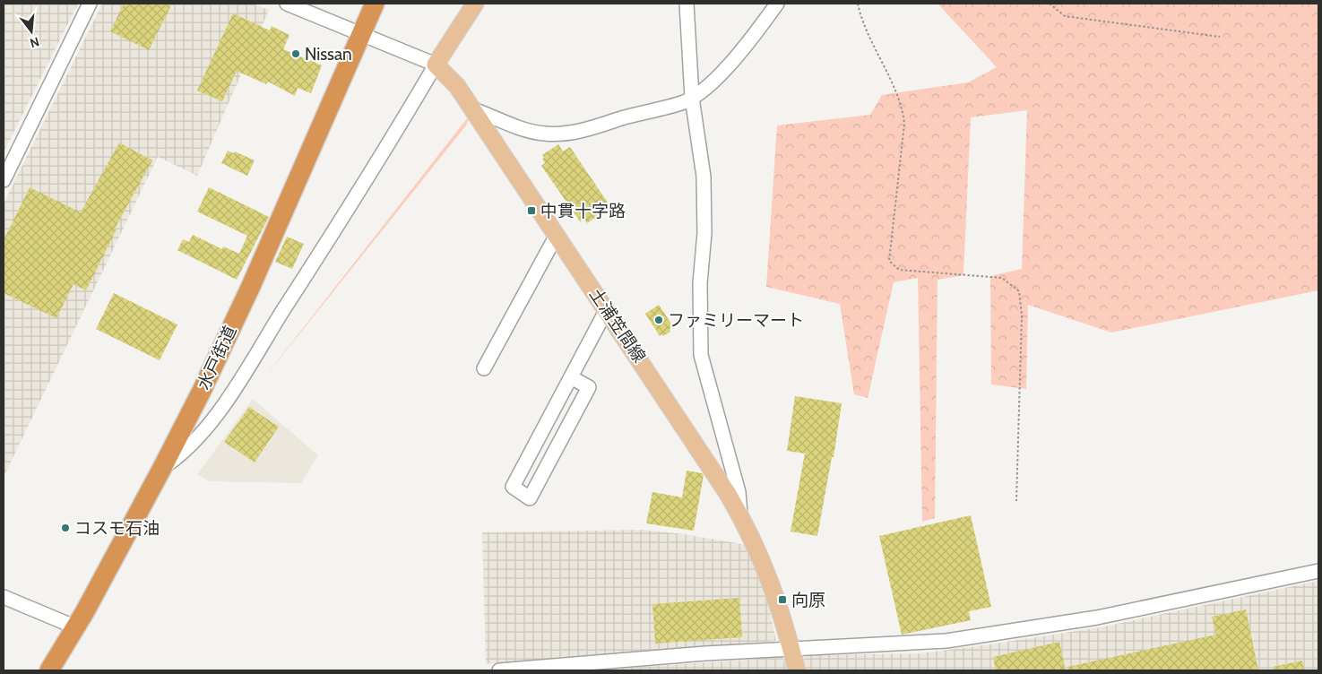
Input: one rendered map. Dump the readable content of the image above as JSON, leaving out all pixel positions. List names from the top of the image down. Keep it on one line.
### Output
{"streets":{"highway":["水戸街道"],"main road":["土浦笠間線"]},"places":{"other":["Nissan","ファミリーマート","コスモ石油"],"transit":["中貫十字路","向原"]},"north":"bottom"}
